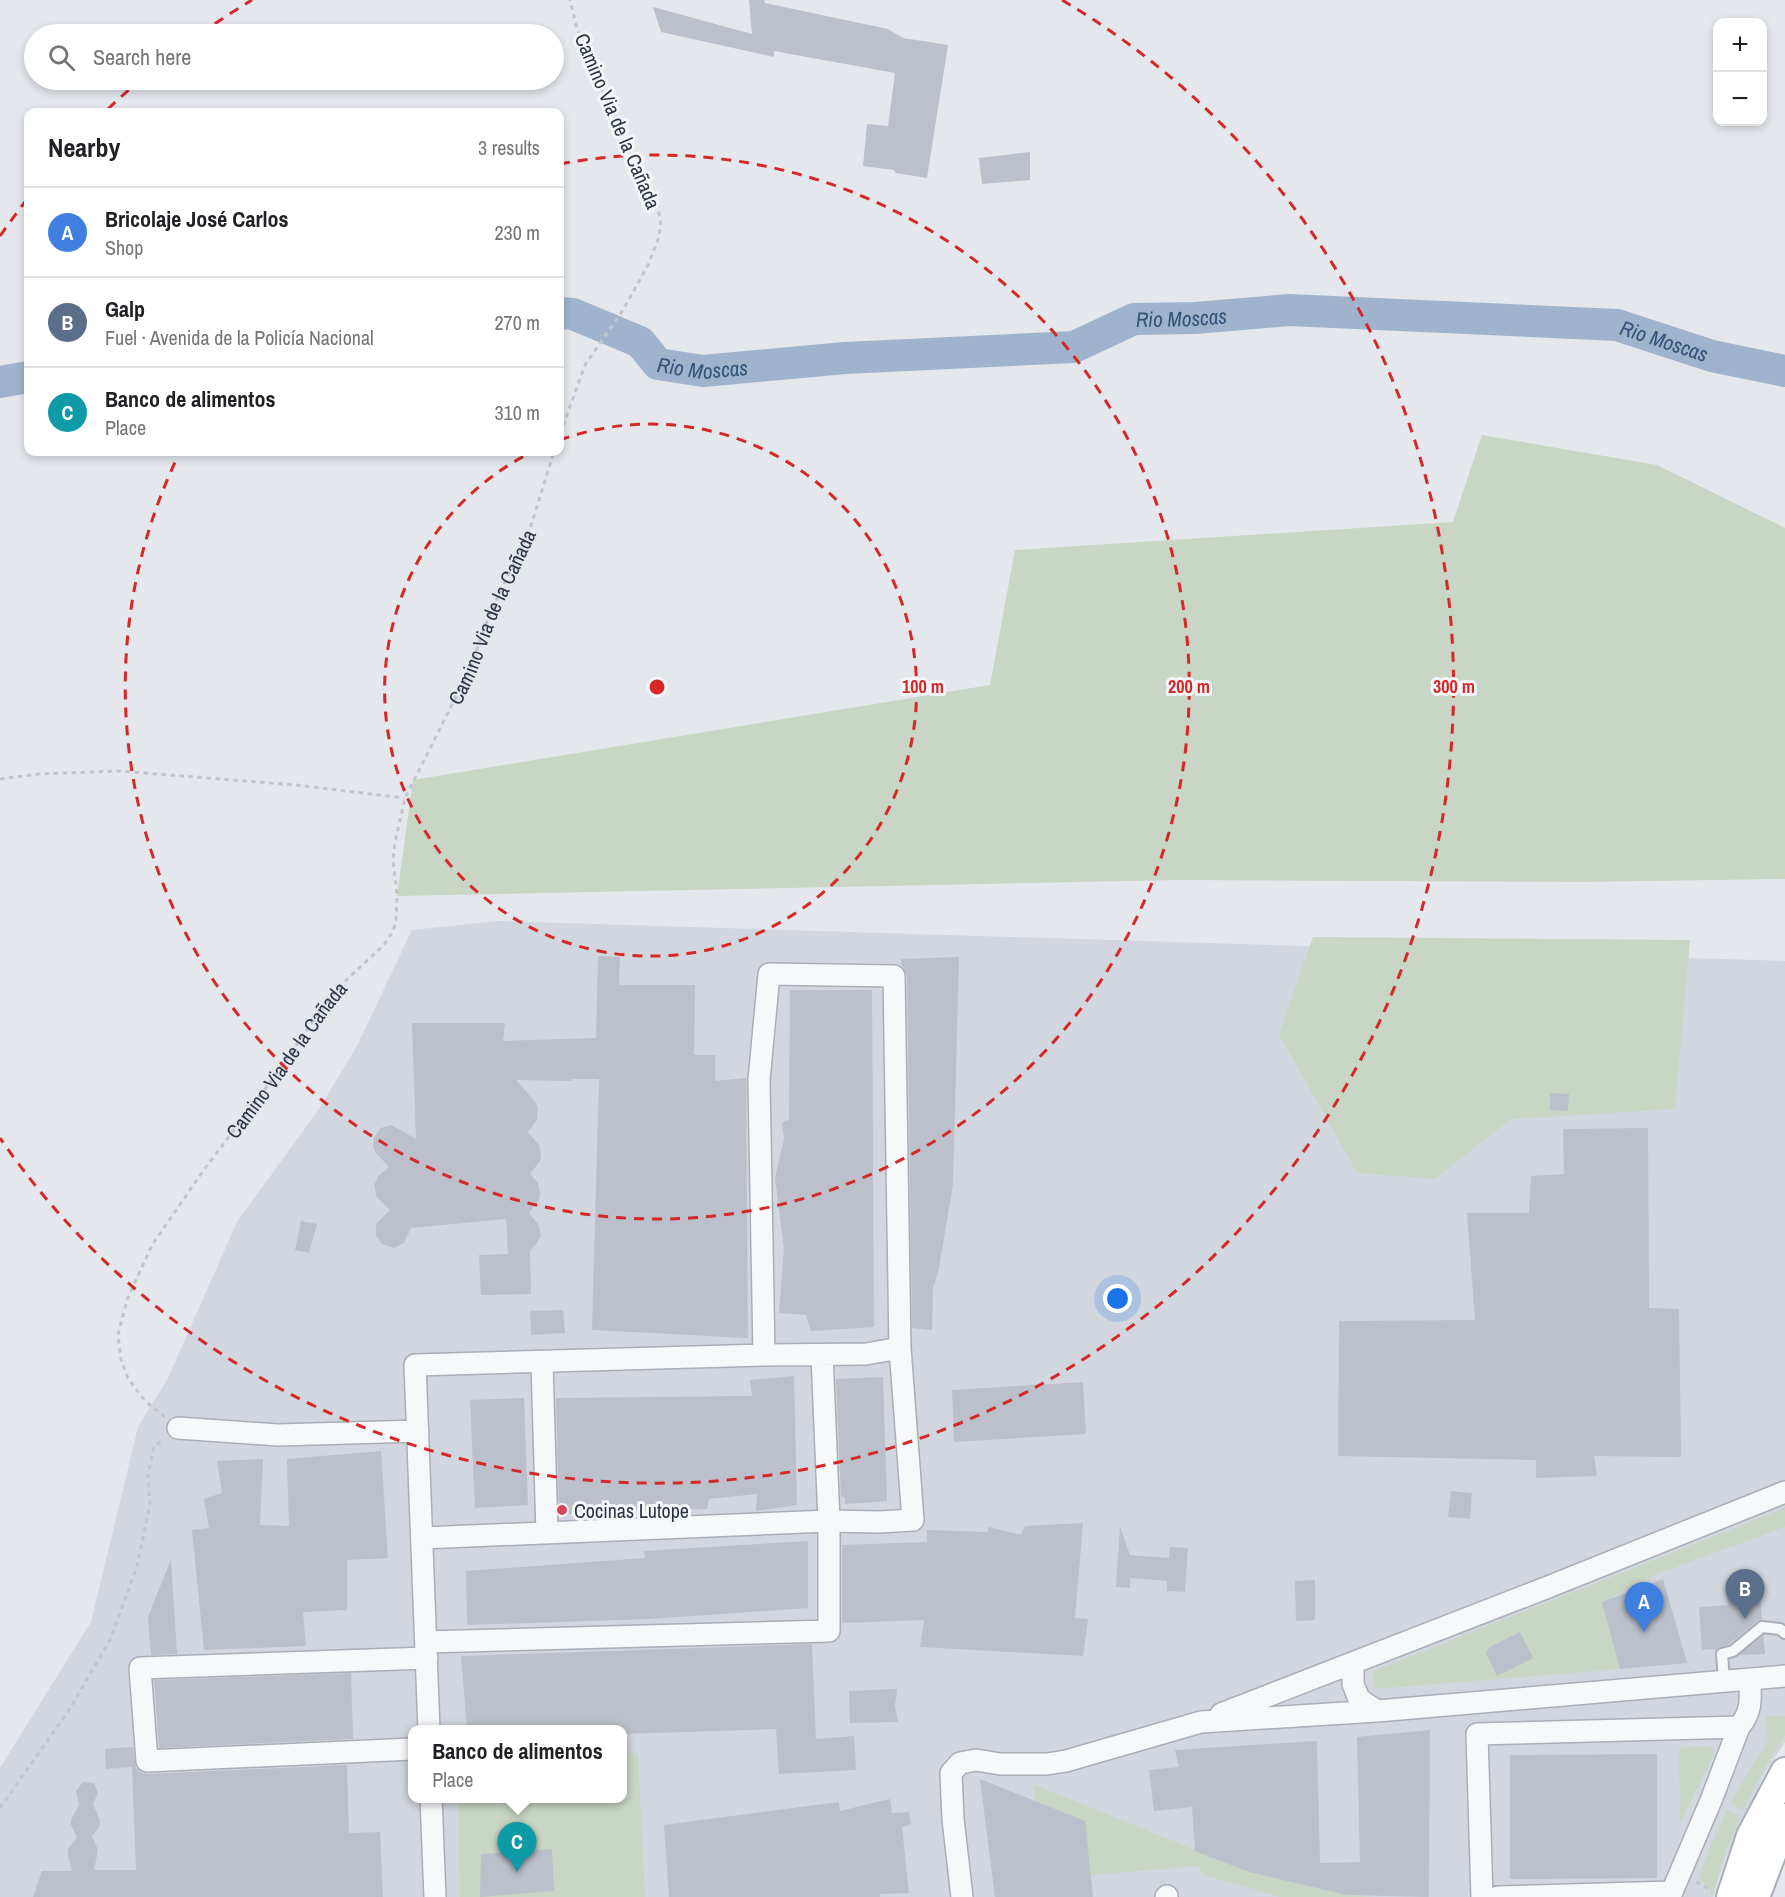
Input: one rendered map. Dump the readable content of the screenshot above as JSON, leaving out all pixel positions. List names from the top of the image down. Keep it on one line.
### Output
{"streets":{"path":["Camino Via de la Cañada"]},"water":["Rio Moscas"],"places":["Cocinas Lutope"],"page":{"map_buttons":["+","−"],"search":"Search here","heading":["Nearby","3 results"],"list":[{"mark":"A","name":"Bricolaje José Carlos","note":"Shop","value":"230 m"},{"mark":"B","name":"Galp","note":"Fuel · Avenida de la Policía Nacional","value":"270 m"},{"mark":"C","name":"Banco de alimentos","note":"Place","value":"310 m"}],"pins":["B","A","C"],"popup":["Banco de alimentos","Place"]},"rings":["100 m","200 m","300 m"]}
